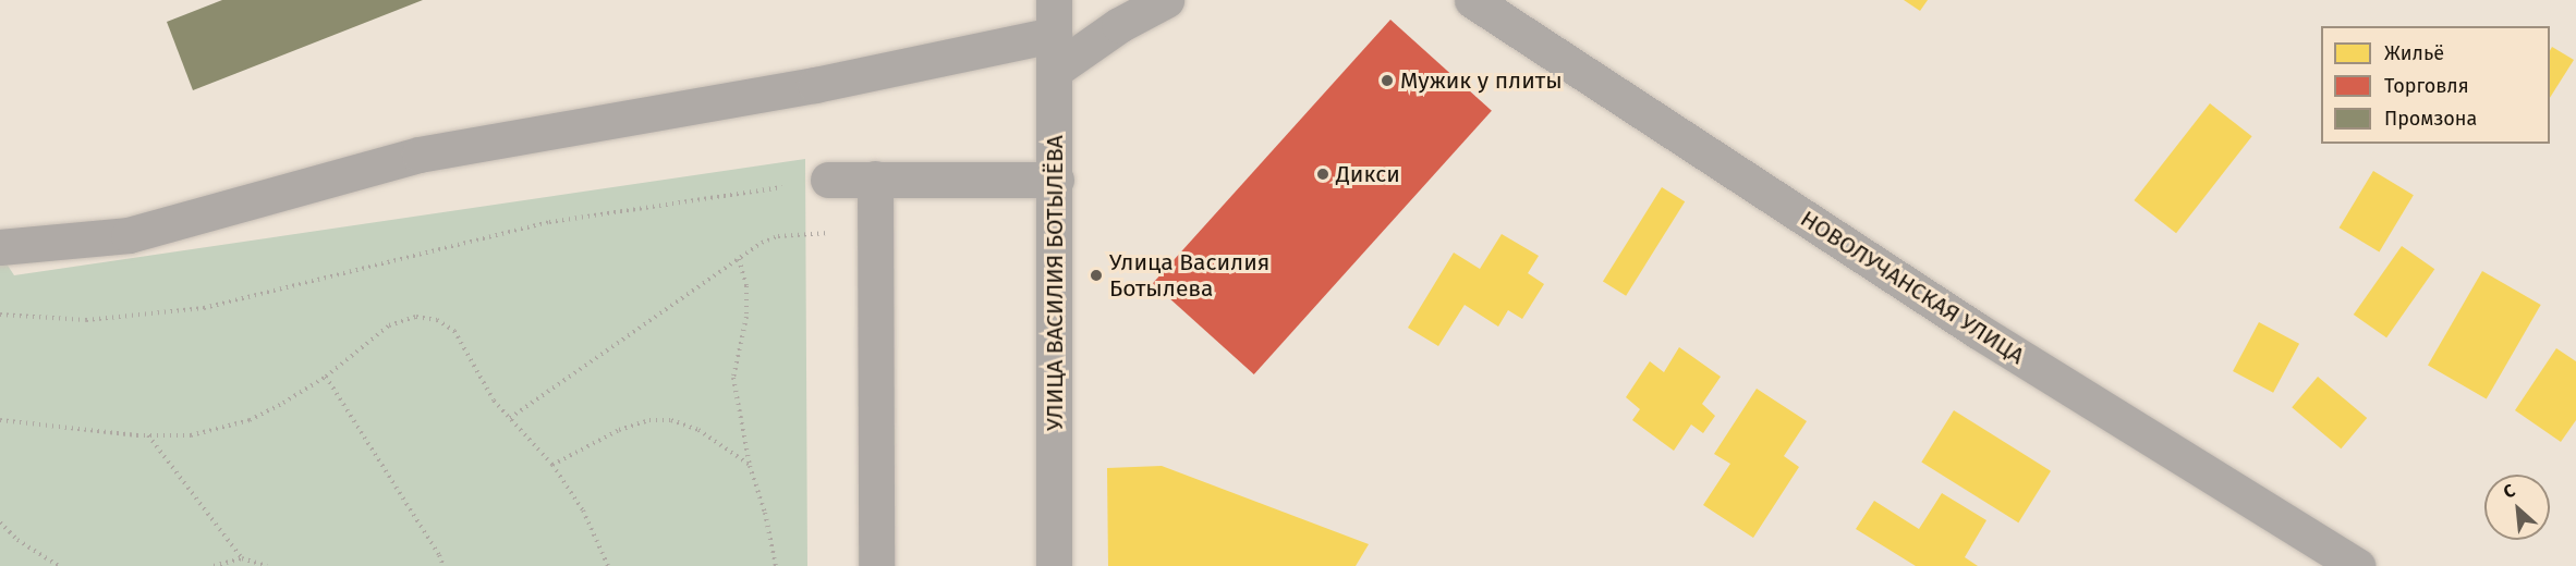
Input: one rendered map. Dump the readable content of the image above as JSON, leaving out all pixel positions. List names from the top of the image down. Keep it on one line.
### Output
{"streets":{"street":["УЛИЦА ВАСИЛИЯ БОТЫЛЁВА","НОВОЛУЧАНСКАЯ УЛИЦА"]},"places":["Мужик у плиты","Дикси","Улица Василия Ботылева"],"legend":["Жильё","Торговля","Промзона"],"north":"top left"}
